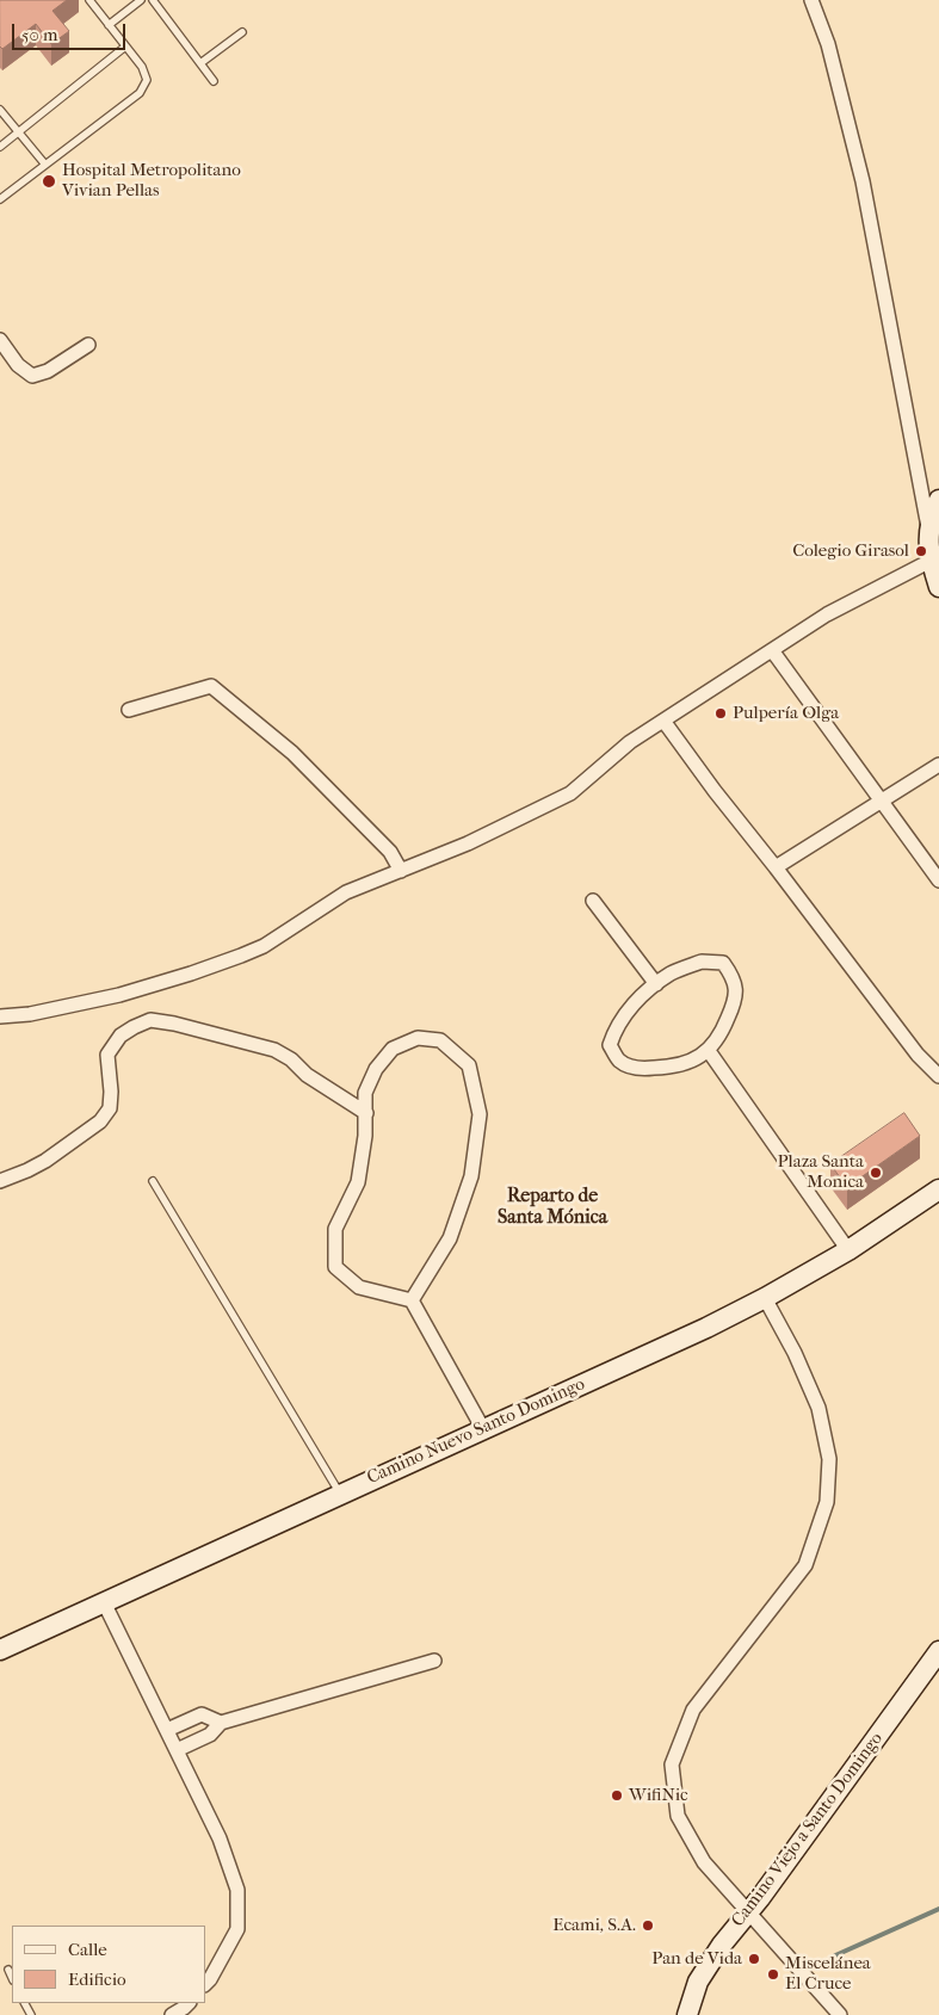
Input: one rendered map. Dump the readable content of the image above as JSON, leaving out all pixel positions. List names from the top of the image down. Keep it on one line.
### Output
{"streets":{"street":["Camino Nuevo Santo Domingo","Camino Viejo a Santo Domingo"]},"districts":["Reparto de Santa Mónica"],"places":["Hospital Metropolitano Vivian Pellas","Colegio Girasol","Pulpería Olga","Plaza Santa Monica","WifiNic","Ecami, S.A.","Pan de Vida","Miscelánea El Cruce"],"legend":["Calle","Edificio"],"scale_bar":"50 m"}
